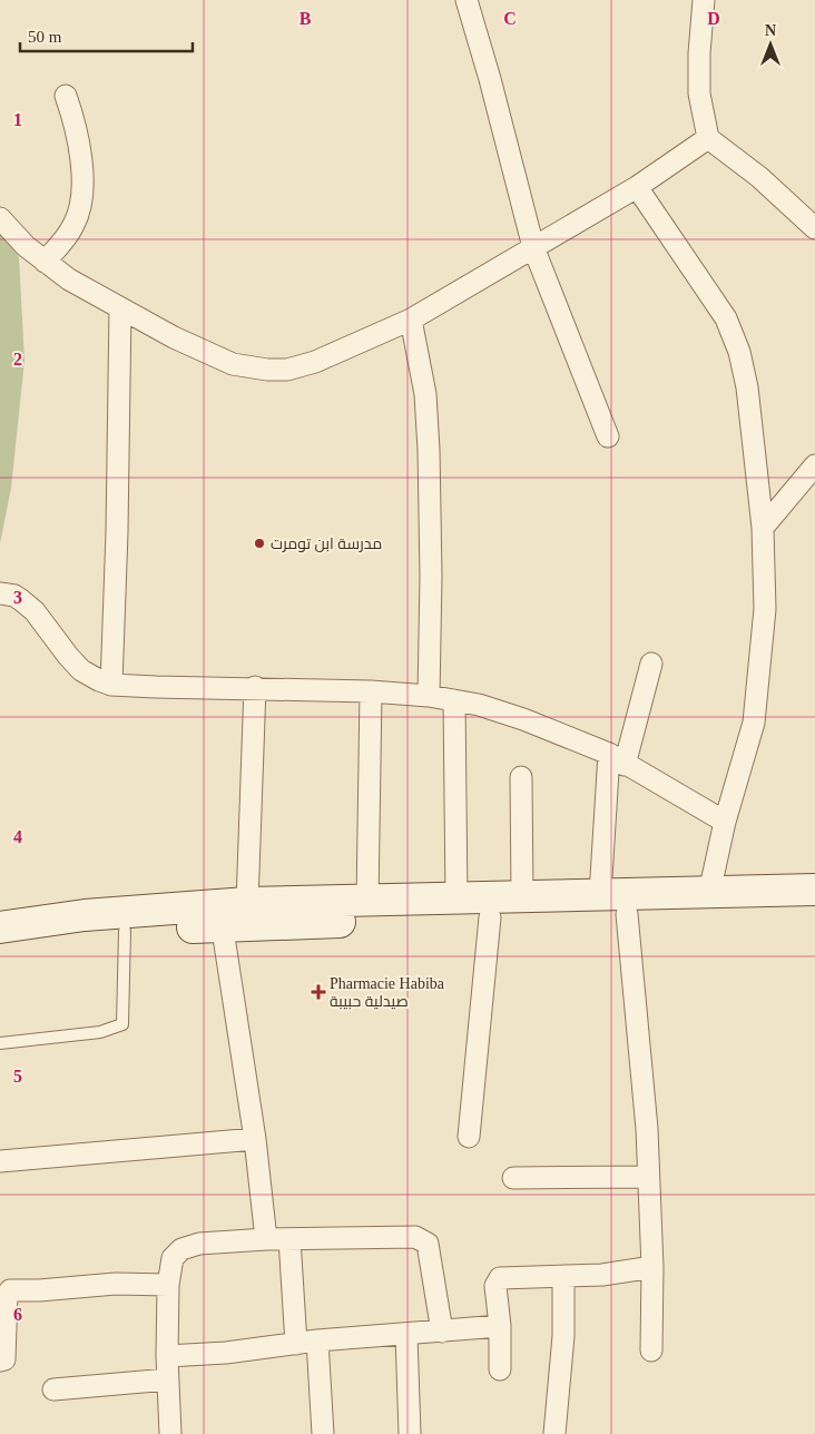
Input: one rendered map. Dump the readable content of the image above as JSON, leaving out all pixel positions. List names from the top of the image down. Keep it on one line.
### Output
{"places":{"other":["مدرسة ابن تومرت"],"health":["Pharmacie Habiba صيدلية حبيبة"]},"scale_bar":"50 m","north":"top","grid":{"columns":["B","C","D"],"rows":["1","2","3","4","5","6"]}}
